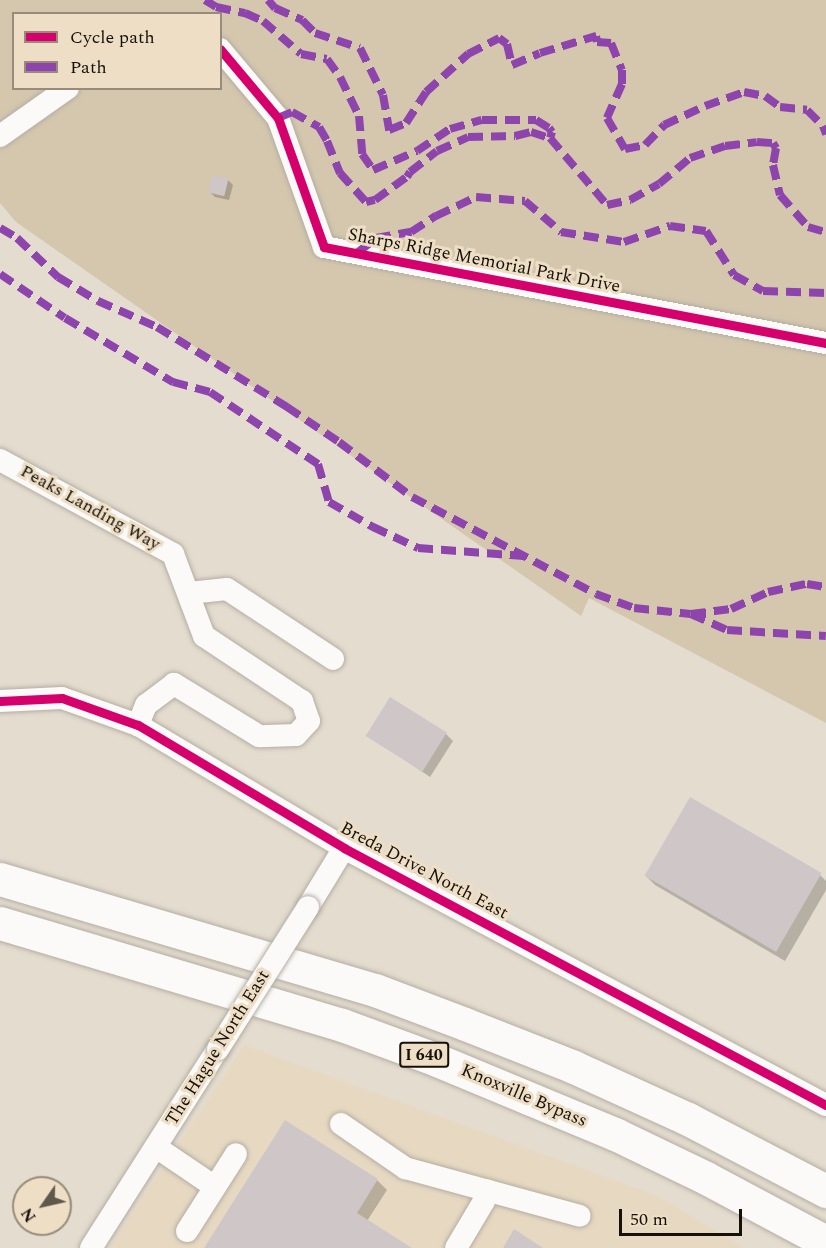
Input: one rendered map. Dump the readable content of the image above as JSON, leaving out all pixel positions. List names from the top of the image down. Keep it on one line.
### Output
{"streets":{"highway":["I 640","Knoxville Bypass"],"street":["Sharps Ridge Memorial Park Drive","Peaks Landing Way","Breda Drive North East","The Hague North East"]},"crossings":[["Peaks Landing Way","Breda Drive North East"],["Breda Drive North East","The Hague North East"]],"legend":["Cycle path","Path"],"scale_bar":"50 m","north":"bottom left"}
